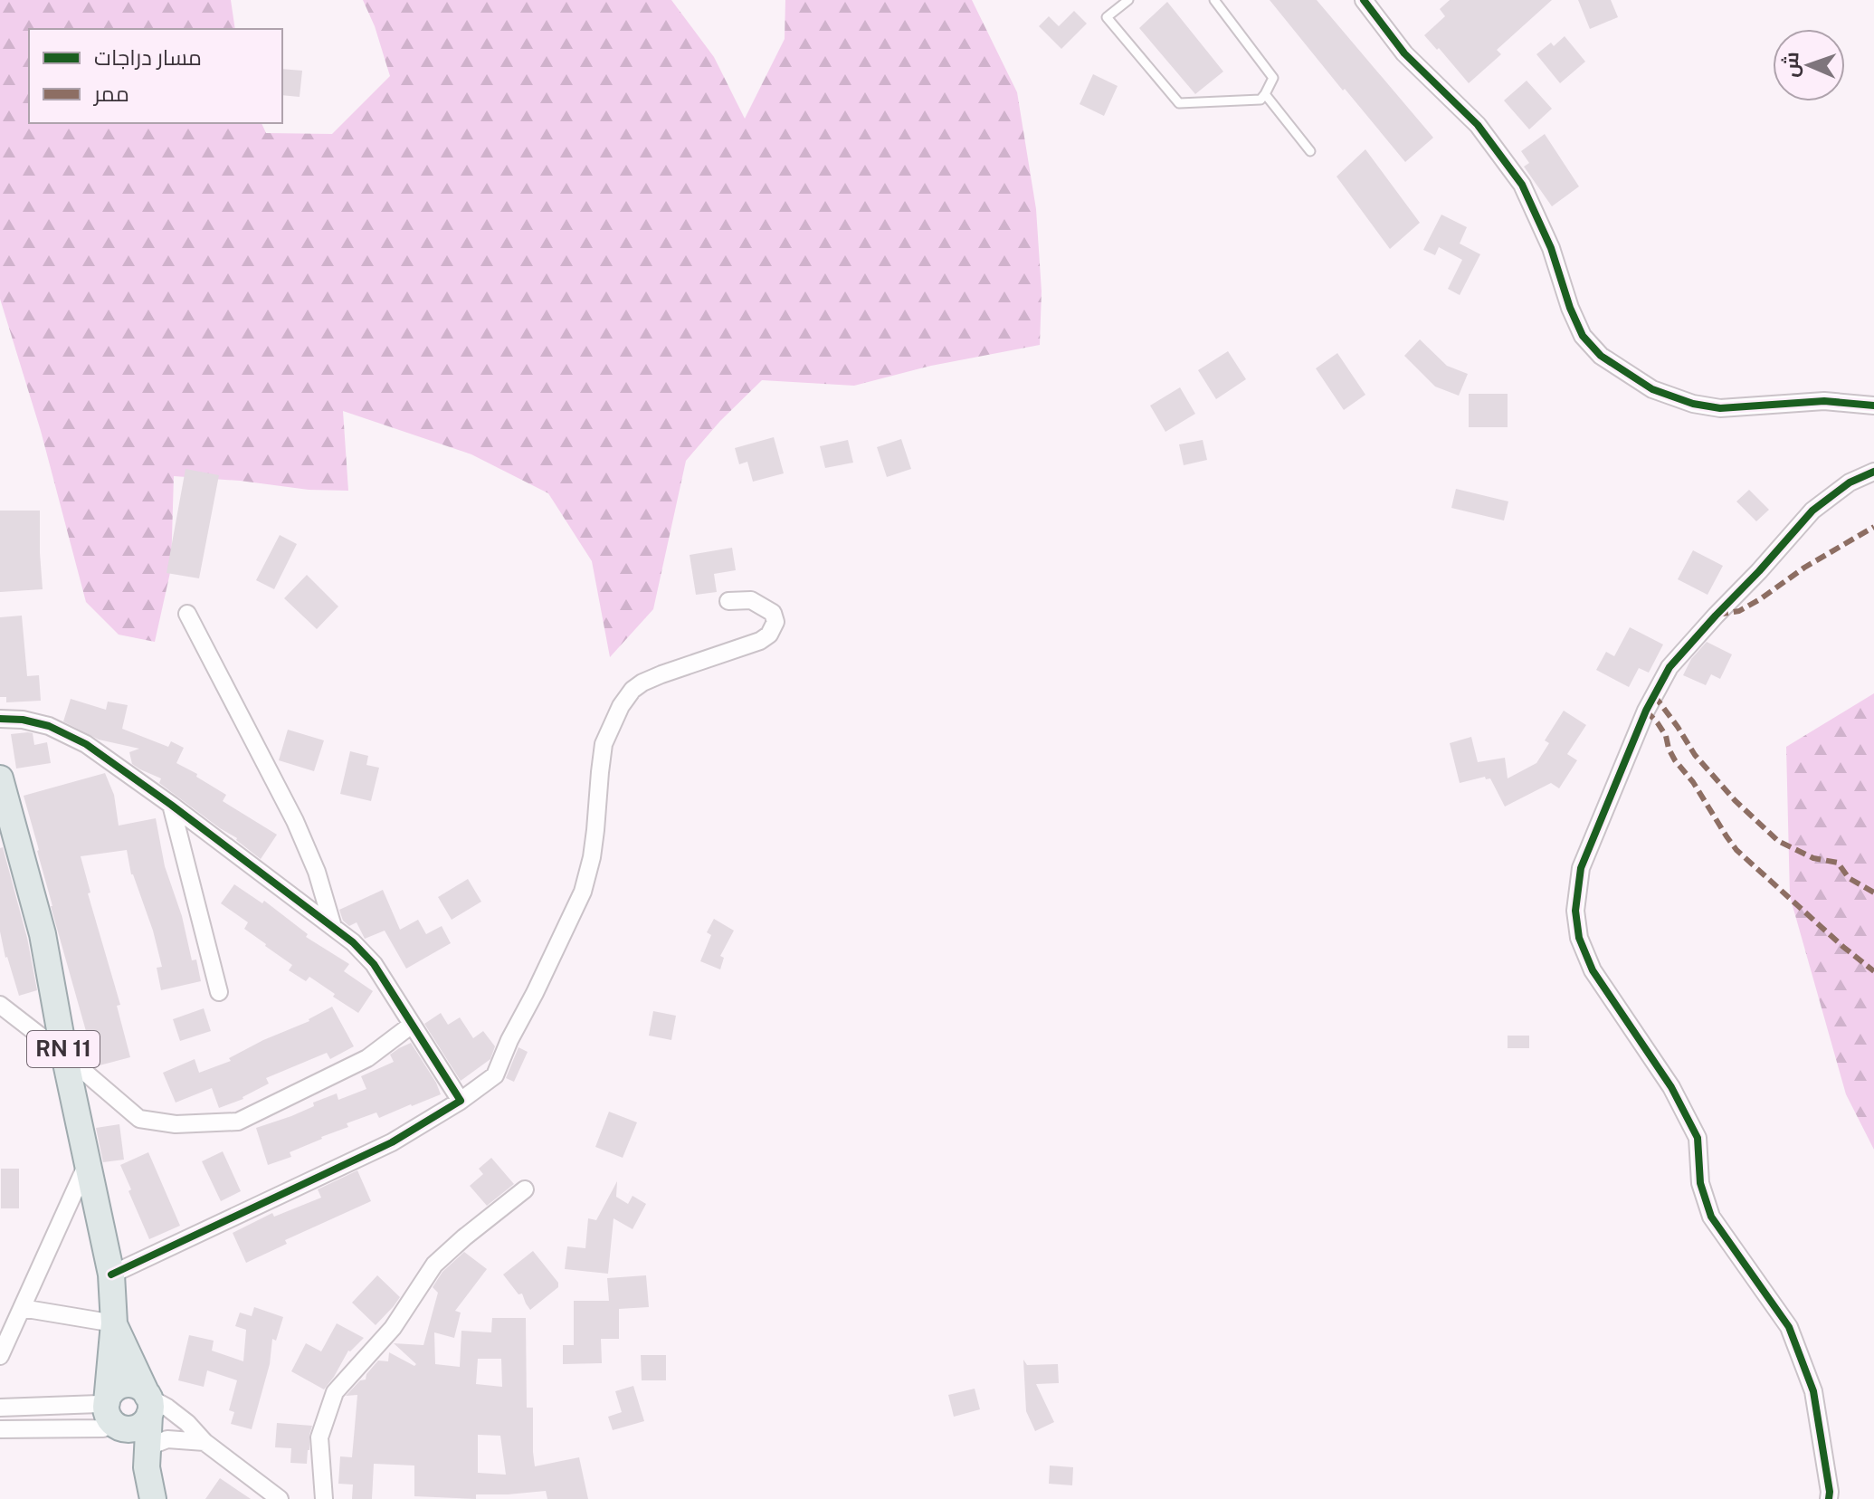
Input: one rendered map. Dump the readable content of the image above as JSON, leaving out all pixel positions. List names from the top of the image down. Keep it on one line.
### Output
{"streets":{"main road":["RN 11"]},"legend":["مسار دراجات","ممر"],"north":"left"}
